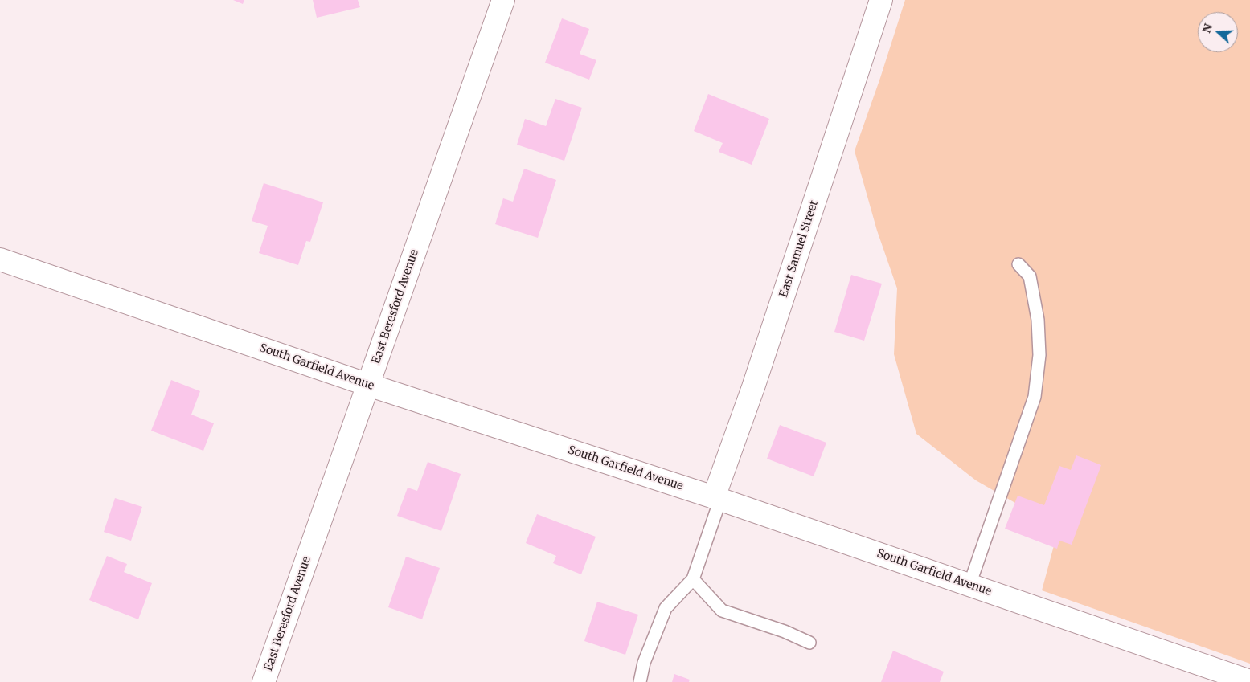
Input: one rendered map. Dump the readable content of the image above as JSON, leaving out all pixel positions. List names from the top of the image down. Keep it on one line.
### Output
{"streets":{"street":["East Samuel Street","East Beresford Avenue","South Garfield Avenue"]},"crossings":[["East Samuel Street","South Garfield Avenue"],["East Beresford Avenue","South Garfield Avenue"]],"north":"left"}
